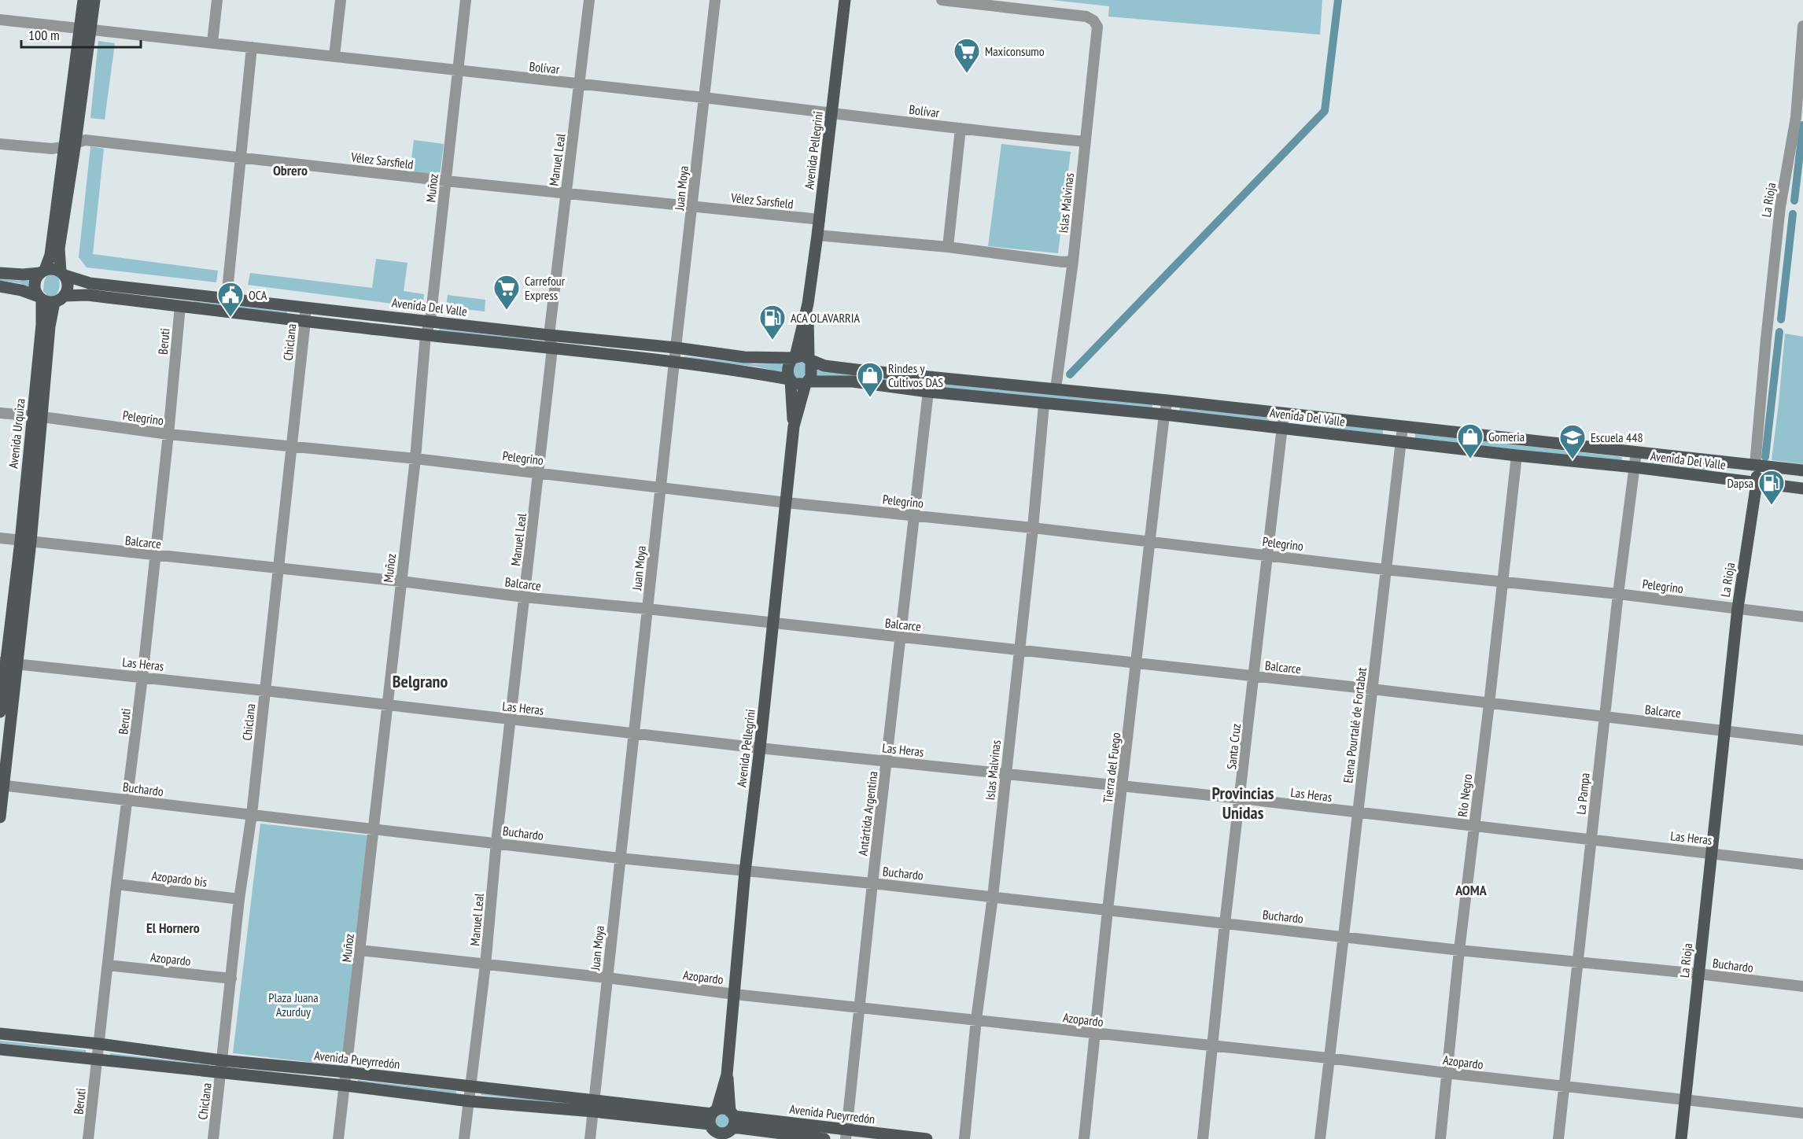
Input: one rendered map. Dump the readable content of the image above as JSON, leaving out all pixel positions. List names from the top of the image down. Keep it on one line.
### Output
{"streets":{"main road":["Avenida Pellegrini","La Rioja","Avenida Del Valle","Avenida Urquiza","Avenida Pueyrredón"],"street":["Bolívar","Manuel Leal","Vélez Sarsfield","Muñoz","Juan Moya","Islas Malvinas","Beruti","Chiclana","Pelegrino","Balcarce","Las Heras","Elena Pourtalé de Fortabat","Santa Cruz","Tierra del Fuego","Buchardo","La Pampa","Río Negro","Antártida Argentina","Azopardo bis","Azopardo"]},"crossings":[["Bolívar","Avenida Pellegrini"],["Bolívar","Manuel Leal"],["Bolívar","Muñoz"],["Bolívar","Juan Moya"],["Bolívar","Islas Malvinas"],["Avenida Pellegrini","Vélez Sarsfield"],["Avenida Pellegrini","Avenida Del Valle"],["Avenida Pellegrini","Pelegrino"],["Avenida Pellegrini","Balcarce"],["Avenida Pellegrini","Las Heras"],["Avenida Pellegrini","Buchardo"],["Avenida Pellegrini","Azopardo"],["Avenida Pellegrini","Avenida Pueyrredón"],["Manuel Leal","Vélez Sarsfield"],["Manuel Leal","Avenida Del Valle"],["Manuel Leal","Pelegrino"],["Manuel Leal","Balcarce"],["Manuel Leal","Las Heras"],["Manuel Leal","Buchardo"],["Manuel Leal","Azopardo"],["Manuel Leal","Avenida Pueyrredón"],["Vélez Sarsfield","Muñoz"],["Vélez Sarsfield","Juan Moya"],["Muñoz","Avenida Del Valle"],["Muñoz","Pelegrino"],["Muñoz","Balcarce"],["Muñoz","Las Heras"],["Muñoz","Buchardo"],["Muñoz","Azopardo"],["Muñoz","Avenida Pueyrredón"],["Juan Moya","Avenida Del Valle"],["Juan Moya","Pelegrino"],["Juan Moya","Balcarce"],["Juan Moya","Las Heras"],["Juan Moya","Buchardo"],["Juan Moya","Azopardo"],["Juan Moya","Avenida Pueyrredón"],["La Rioja","Avenida Del Valle"],["La Rioja","Pelegrino"],["La Rioja","Balcarce"],["La Rioja","Las Heras"],["La Rioja","Buchardo"],["La Rioja","Azopardo"],["Islas Malvinas","Avenida Del Valle"],["Islas Malvinas","Pelegrino"],["Islas Malvinas","Balcarce"],["Islas Malvinas","Las Heras"],["Islas Malvinas","Buchardo"],["Islas Malvinas","Azopardo"],["Avenida Del Valle","Chiclana"],["Avenida Del Valle","Avenida Urquiza"],["Avenida Del Valle","Elena Pourtalé de Fortabat"],["Avenida Del Valle","Santa Cruz"],["Avenida Del Valle","Tierra del Fuego"],["Avenida Del Valle","La Pampa"],["Avenida Del Valle","Río Negro"],["Avenida Del Valle","Antártida Argentina"],["Beruti","Pelegrino"],["Beruti","Balcarce"],["Beruti","Las Heras"],["Beruti","Buchardo"],["Beruti","Azopardo bis"],["Beruti","Azopardo"],["Beruti","Avenida Pueyrredón"],["Chiclana","Pelegrino"],["Chiclana","Balcarce"],["Chiclana","Las Heras"],["Chiclana","Buchardo"],["Chiclana","Azopardo bis"],["Chiclana","Azopardo"],["Chiclana","Avenida Pueyrredón"],["Pelegrino","Avenida Urquiza"],["Pelegrino","Elena Pourtalé de Fortabat"],["Pelegrino","Santa Cruz"],["Pelegrino","Tierra del Fuego"],["Pelegrino","La Pampa"],["Pelegrino","Río Negro"],["Pelegrino","Antártida Argentina"],["Avenida Urquiza","Balcarce"],["Avenida Urquiza","Las Heras"],["Balcarce","Elena Pourtalé de Fortabat"],["Balcarce","Santa Cruz"],["Balcarce","Tierra del Fuego"],["Balcarce","La Pampa"],["Balcarce","Río Negro"],["Balcarce","Antártida Argentina"],["Las Heras","Elena Pourtalé de Fortabat"],["Las Heras","Santa Cruz"],["Las Heras","Tierra del Fuego"],["Las Heras","La Pampa"],["Las Heras","Río Negro"],["Las Heras","Antártida Argentina"],["Elena Pourtalé de Fortabat","Buchardo"],["Elena Pourtalé de Fortabat","Azopardo"],["Santa Cruz","Buchardo"],["Santa Cruz","Azopardo"],["Tierra del Fuego","Buchardo"],["Tierra del Fuego","Azopardo"],["Buchardo","La Pampa"],["Buchardo","Río Negro"],["Buchardo","Antártida Argentina"],["La Pampa","Azopardo"],["Río Negro","Azopardo"],["Antártida Argentina","Azopardo"],["Antártida Argentina","Avenida Pueyrredón"]],"districts":["Obrero","Belgrano","Provincias Unidas","AOMA","El Hornero"],"parks":["Plaza Juana Azurduy"],"places":{"supermarket":["Maxiconsumo","Carrefour Express"],"public building":["OCA"],"fuel station":["ACA OLAVARRIA","Dapsa"],"shop":["Rindes y Cultivos DAS","Gomeria"],"school or university":["Escuela 448"]},"scale_bar":"100 m"}
